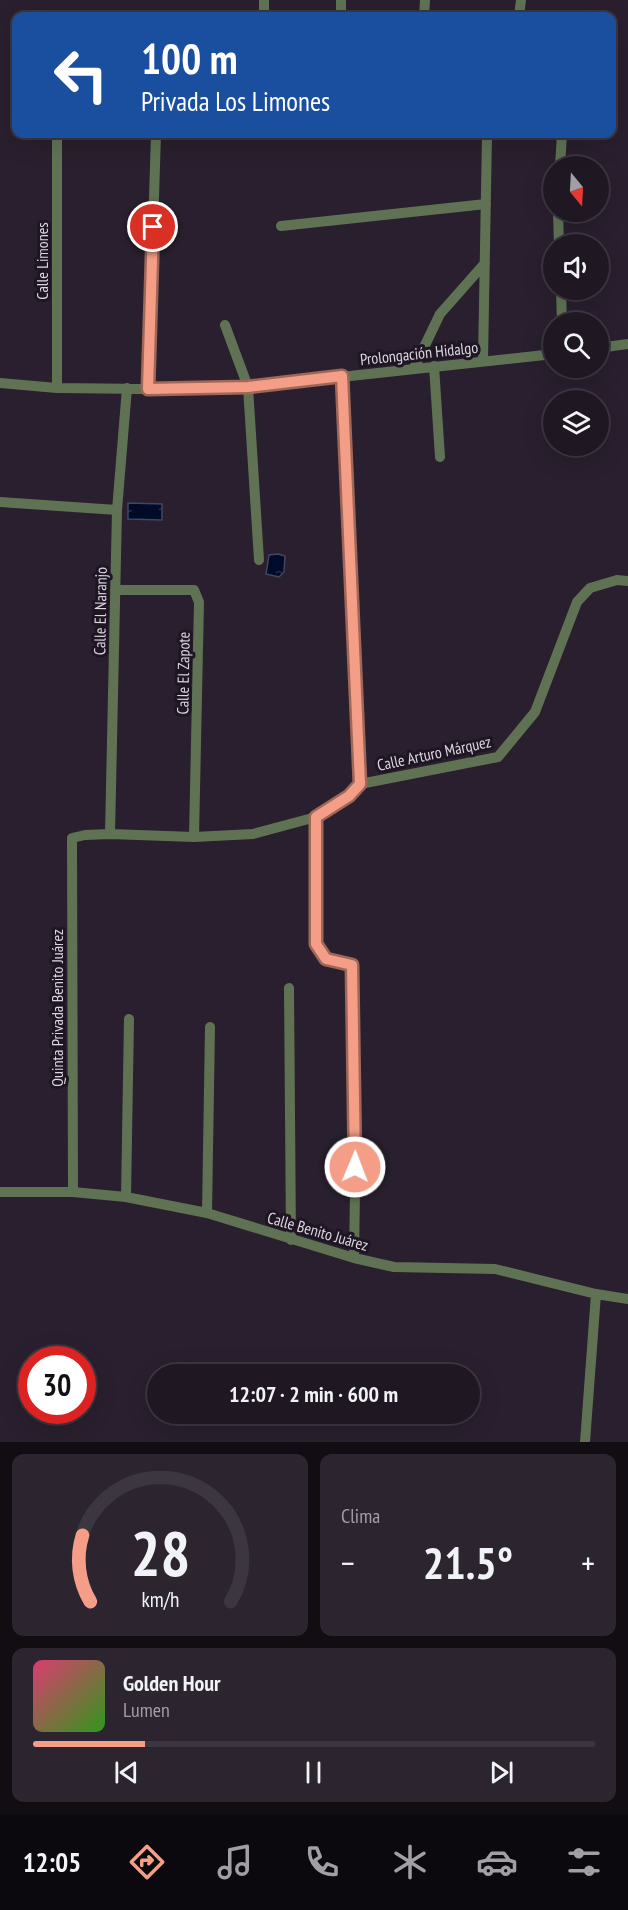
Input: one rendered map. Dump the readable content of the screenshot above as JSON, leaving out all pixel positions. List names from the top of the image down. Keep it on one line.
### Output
{"streets":{"street":["Calle Limones","Prolongación Hidalgo","Calle El Naranjo","Calle El Zapote","Calle Arturo Márquez","Quinta Privada Benito Juárez","Calle Benito Juárez"]},"crossings":[["Calle Limones","Prolongación Hidalgo"],["Prolongación Hidalgo","Calle El Naranjo"],["Calle El Naranjo","Calle El Zapote"],["Calle El Naranjo","Calle Arturo Márquez"],["Calle El Zapote","Calle Arturo Márquez"],["Calle Arturo Márquez","Quinta Privada Benito Juárez"],["Quinta Privada Benito Juárez","Calle Benito Juárez"]],"north":"bottom","page":{"turn":["100 m","Privada Los Limones"],"limit":"30","trip":"12:07 · 2 min · 600 m","tile":"Clima","heat":["−","21.5°","+"],"song":["Golden Hour","Lumen"],"tabs":"12:05","gauge":["28","km/h"]}}
